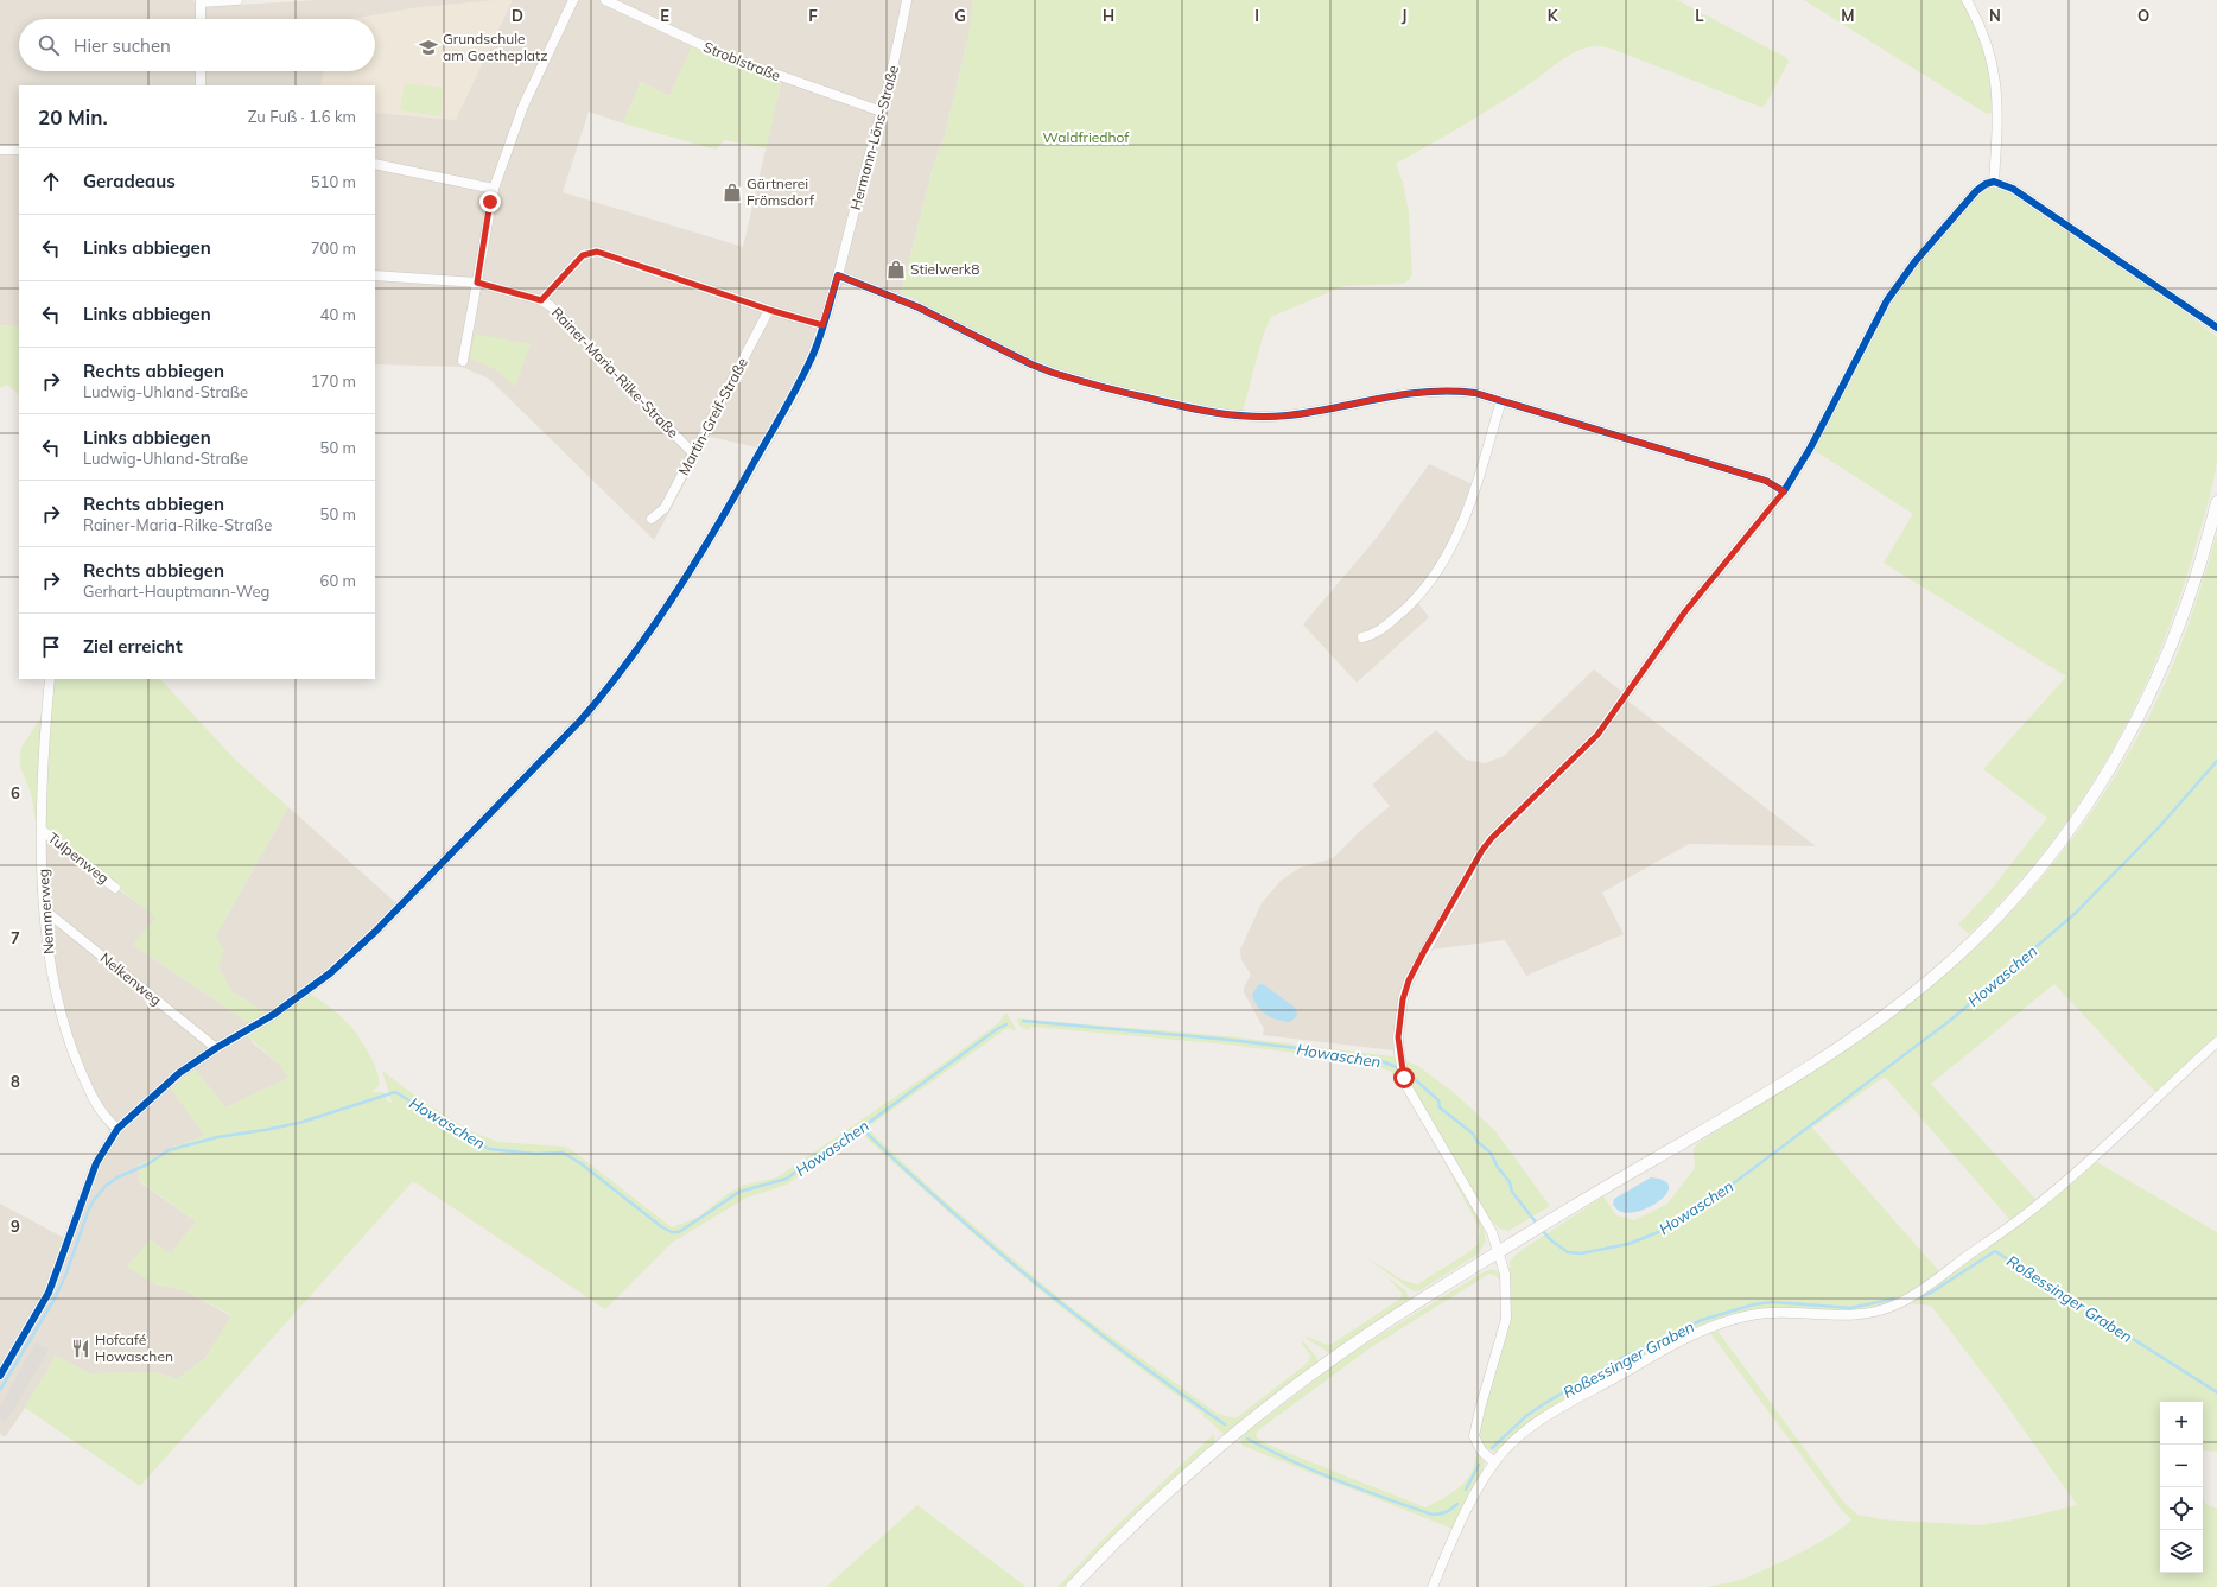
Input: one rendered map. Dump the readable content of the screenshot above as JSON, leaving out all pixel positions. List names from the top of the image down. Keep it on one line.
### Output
{"streets":{"street":["Stroblstraße","Hermann-Löns-Straße","Rainer-Maria-Rilke-Straße","Martin-Greif-Straße","Tulpenweg","Nemmerweg","Nelkenweg"]},"crossings":[["Stroblstraße","Hermann-Löns-Straße"],["Hermann-Löns-Straße","Nemmerweg"],["Hermann-Löns-Straße","Nelkenweg"],["Rainer-Maria-Rilke-Straße","Martin-Greif-Straße"],["Tulpenweg","Nemmerweg"],["Nemmerweg","Nelkenweg"]],"water":["Howaschen","Roßessinger Graben"],"parks":["Waldfriedhof"],"places":{"school or university":["Grundschule am Goetheplatz"],"shop":["Gärtnerei Frömsdorf","Stielwerk8"],"restaurant":["Hofcafé Howaschen"]},"page":{"search":"Hier suchen","heading":["20 Min.","Zu Fuß · 1.6 km"],"list":[["Geradeaus","510 m"],["Links abbiegen","700 m"],["Links abbiegen","40 m"],["Rechts abbiegen","Ludwig-Uhland-Straße","170 m"],["Links abbiegen","Ludwig-Uhland-Straße","50 m"],["Rechts abbiegen","Rainer-Maria-Rilke-Straße","50 m"],["Rechts abbiegen","Gerhart-Hauptmann-Weg","60 m"],"Ziel erreicht"],"map_buttons":["+","−"]},"grid":{"columns":["D","E","F","G","H","I","J","K","L","M","N","O"],"rows":["6","7","8","9"]}}
